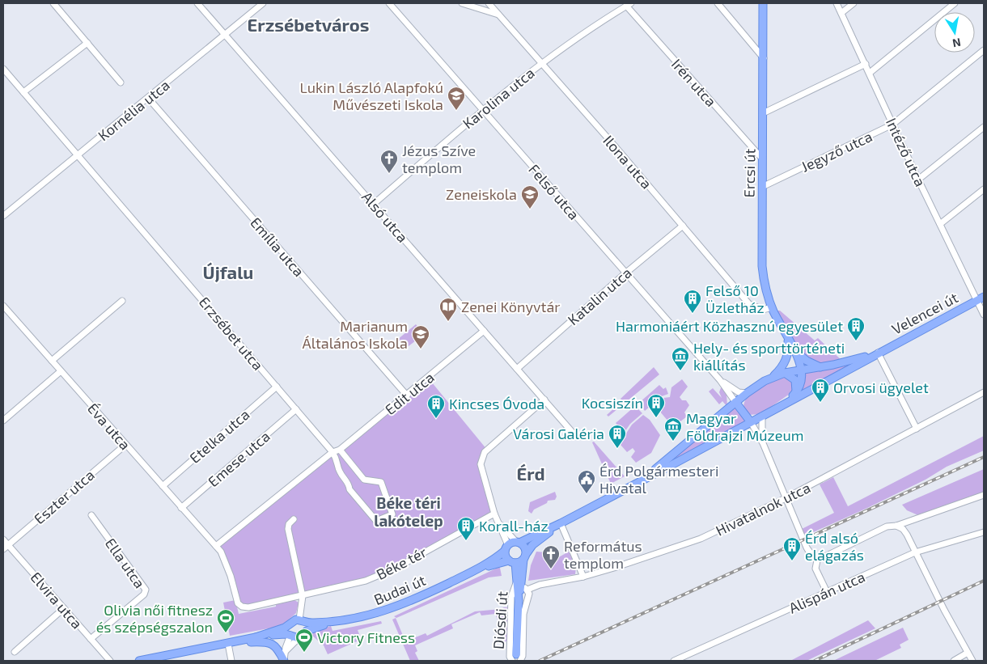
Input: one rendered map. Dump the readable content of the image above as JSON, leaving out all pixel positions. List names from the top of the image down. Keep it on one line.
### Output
{"streets":{"main road":["Ercsi út","Velencei út","Budai út","Diósdi út"],"street":["Irén utca","Karolina utca","Kornélia utca","Jegyző utca","Intéző utca","Ilona utca","Felső utca","Alsó utca","Emília utca","Katalin utca","Erzsébet utca","Edit utca","Éva utca","Etelka utca","Emese utca","Eszter utca","Hivatalnok utca","Ella utca","Béke tér","Alispán utca","Elvira utca"]},"crossings":[["Irén utca","Karolina utca"],["Irén utca","Ercsi út"],["Karolina utca","Ilona utca"],["Karolina utca","Felső utca"],["Karolina utca","Alsó utca"],["Kornélia utca","Alsó utca"],["Kornélia utca","Emília utca"],["Kornélia utca","Erzsébet utca"],["Jegyző utca","Intéző utca"],["Jegyző utca","Ercsi út"],["Intéző utca","Velencei út"],["Ilona utca","Ercsi út"],["Ilona utca","Katalin utca"],["Felső utca","Katalin utca"],["Alsó utca","Katalin utca"],["Alsó utca","Edit utca"],["Emília utca","Edit utca"],["Erzsébet utca","Edit utca"],["Erzsébet utca","Etelka utca"],["Erzsébet utca","Emese utca"],["Éva utca","Etelka utca"],["Éva utca","Emese utca"],["Éva utca","Eszter utca"],["Éva utca","Béke tér"],["Eszter utca","Elvira utca"],["Hivatalnok utca","Diósdi út"],["Ella utca","Elvira utca"],["Budai út","Diósdi út"]],"districts":["Erzsébetváros","Újfalu","Érd","Béke téri lakótelep"],"places":{"school or university":["Lukin László Alapfokú Művészeti Iskola","Zeneiskola","Marianum Általános Iskola"],"church":["Jézus Szíve templom","Református templom"],"building":["Felső 10 Üzletház","Harmoniáért Közhasznú egyesület","Orvosi ügyelet","Kocsiszín","Kincses Óvoda","Városi Galéria","Korall-ház","Érd alsó elágazás"],"library":["Zenei Könyvtár"],"museum":["Hely- és sporttörténeti kiállítás","Magyar Földrajzi Múzeum"],"public building":["Érd Polgármesteri Hivatal"],"sports":["Olivia női fitnesz és szépségszalon","Victory Fitness"]},"north":"bottom"}
